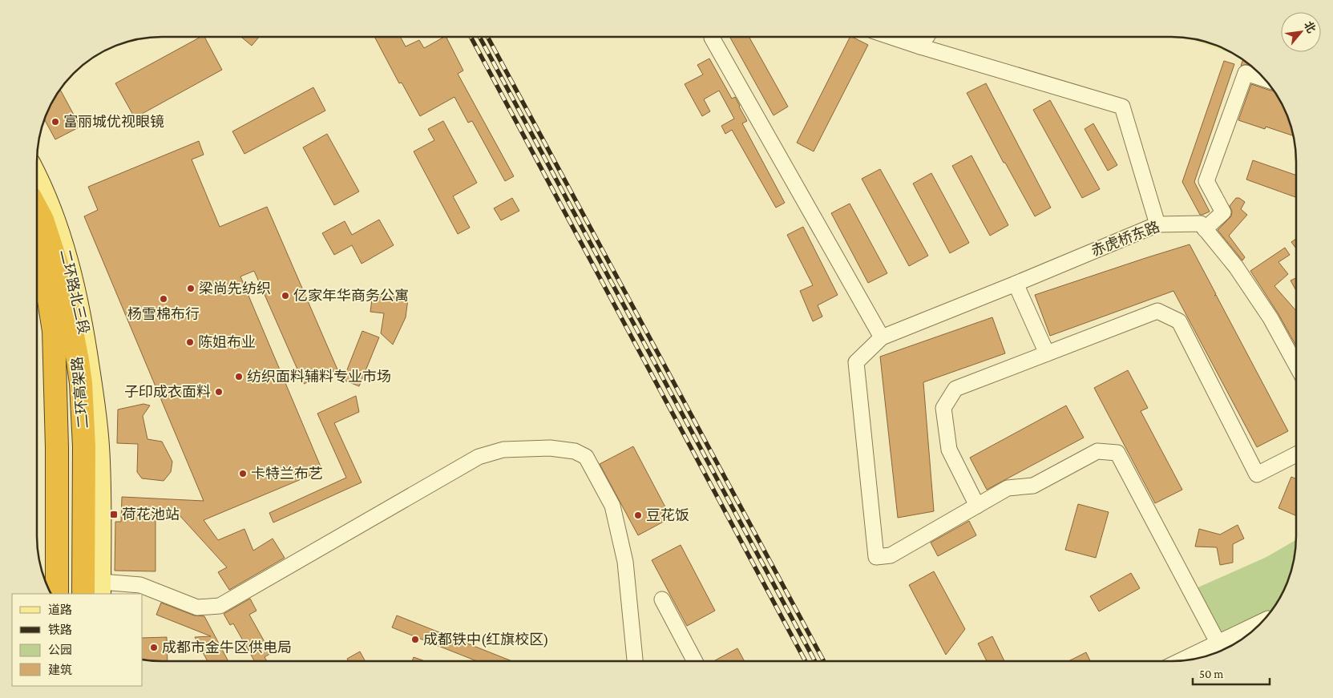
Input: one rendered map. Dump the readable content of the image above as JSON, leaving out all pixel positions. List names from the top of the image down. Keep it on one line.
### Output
{"streets":{"highway":["二环高架路"],"main road":["二环路北三段"],"street":["赤虎桥东路"]},"places":{"other":["富丽城优视眼镜","梁尚先纺织","亿家年华商务公寓","杨雪棉布行","陈姐布业","纺织面料辅料专业市场","子印成衣面料","卡特兰布艺","豆花饭","成都铁中(红旗校区)","成都市金牛区供电局"],"transit":["荷花池站"]},"legend":["道路","铁路","公园","建筑"],"scale_bar":"50 m","north":"top right"}
